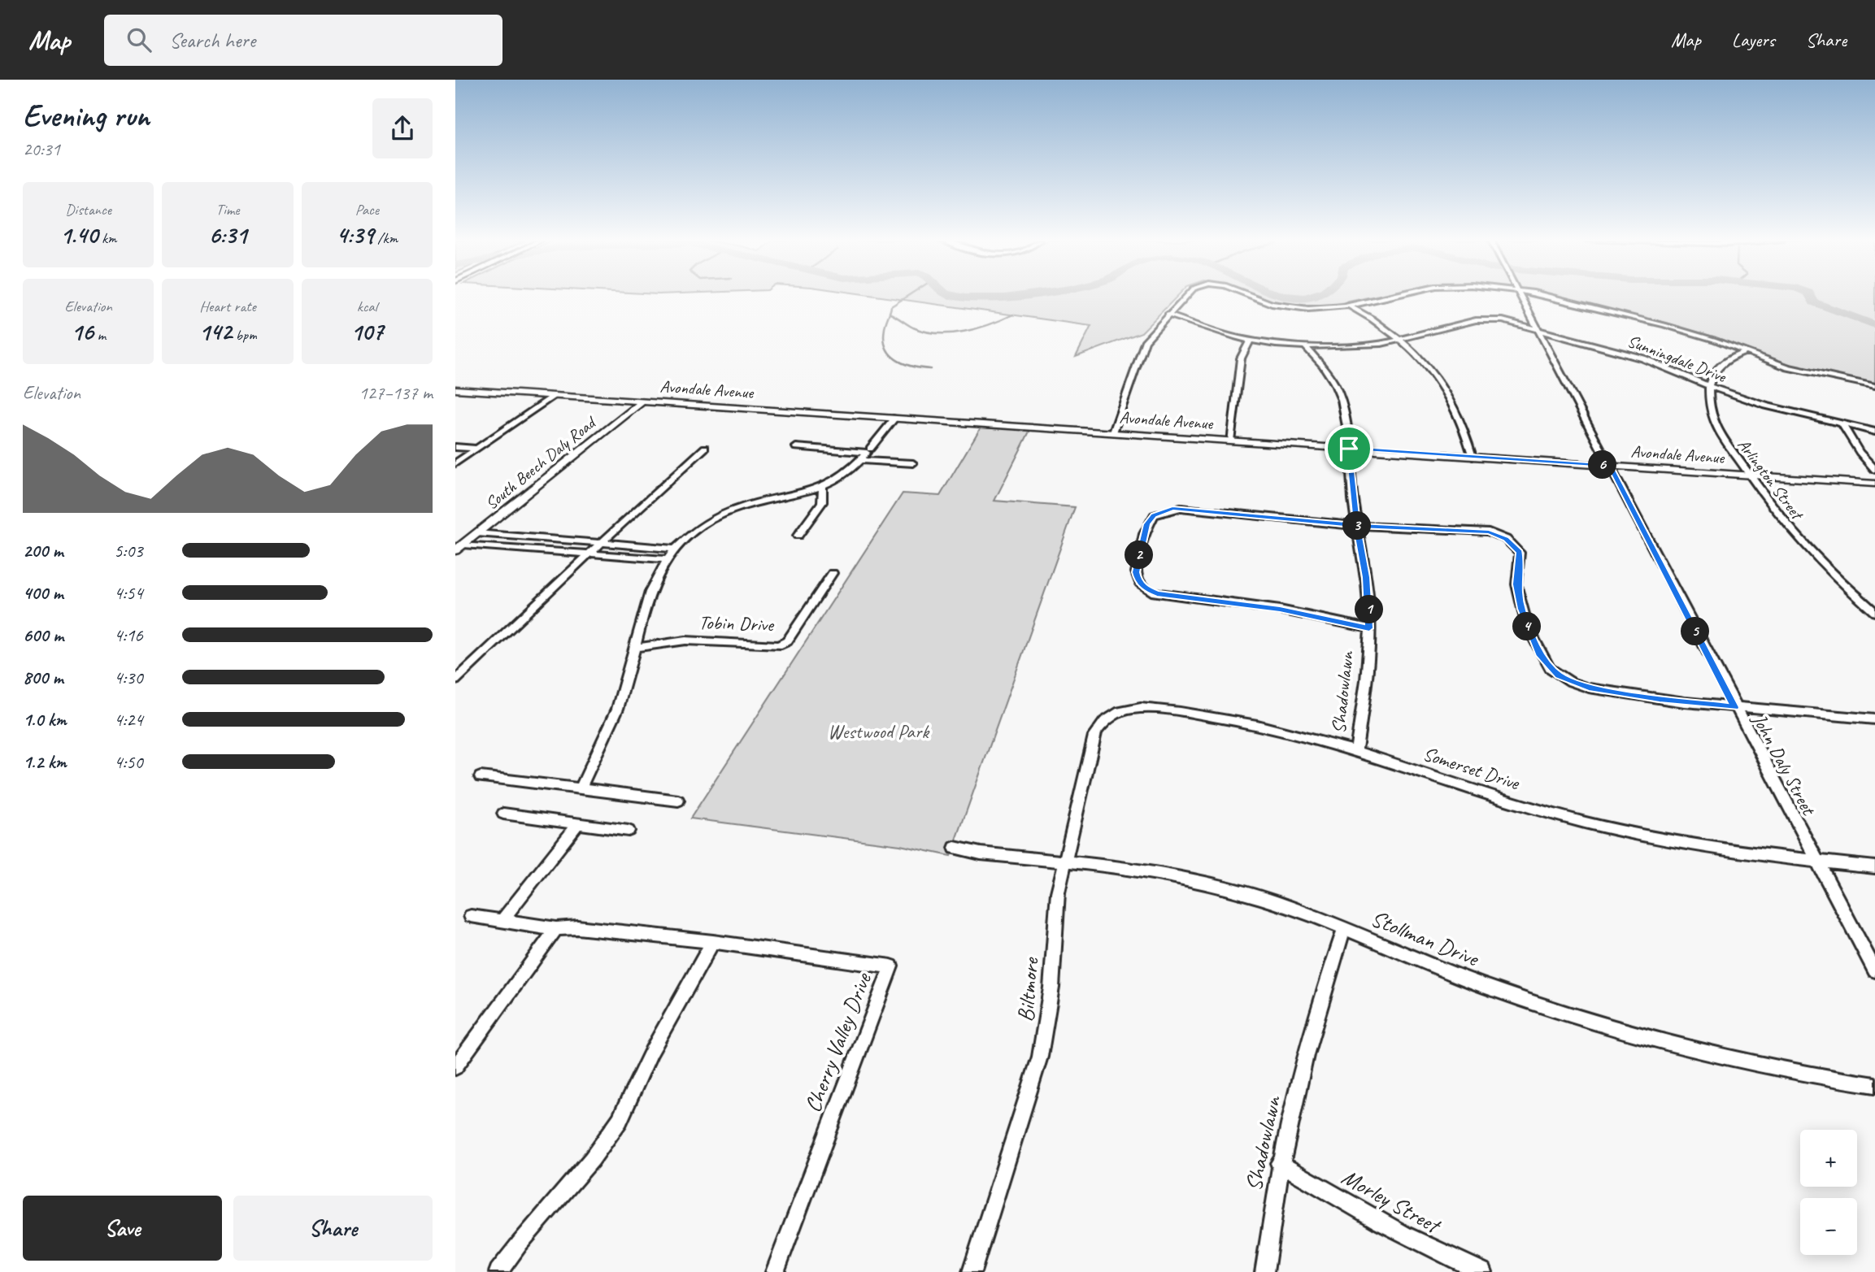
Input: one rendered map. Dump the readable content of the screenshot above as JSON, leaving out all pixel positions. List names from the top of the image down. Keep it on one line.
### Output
{"streets":{"street":["Sunningdale Drive","Avondale Avenue","South Beech Daly Road","Arlington Street","Tobin Drive","Shadowlawn","John Daly Street","Somerset Drive","Stollman Drive","Biltmore","Cherry Valley Drive","Morley Street"]},"crossings":[["Sunningdale Drive","Arlington Street"],["Sunningdale Drive","Shadowlawn"],["Sunningdale Drive","John Daly Street"],["Avondale Avenue","South Beech Daly Road"],["Avondale Avenue","Arlington Street"],["Avondale Avenue","Shadowlawn"],["Avondale Avenue","John Daly Street"],["Shadowlawn","Somerset Drive"],["Shadowlawn","Stollman Drive"],["Shadowlawn","Morley Street"],["John Daly Street","Somerset Drive"],["Somerset Drive","Biltmore"],["Stollman Drive","Biltmore"]],"parks":["Westwood Park"],"page":{"header":"Map","search":"Search here","nav":["Map","Layers","Share"],"heading":["Evening run","20:31"],"stats":[["Distance","1.40 km"],["Time","6:31"],["Pace","4:39 /km"],["Elevation","16 m"],["Heart rate","142 bpm"],["kcal","107"]],"chart":["Elevation","127–137 m"],"pins":["6","3","2","1","4","5"],"list":[{"name":"200 m","note":"5:03"},{"name":"400 m","note":"4:54"},{"name":"600 m","note":"4:16"},{"name":"800 m","note":"4:30"},{"name":"1.0 km","note":"4:24"},{"name":"1.2 km","note":"4:50"}],"map_buttons":["+","−"],"buttons":["Save","Share"]}}
